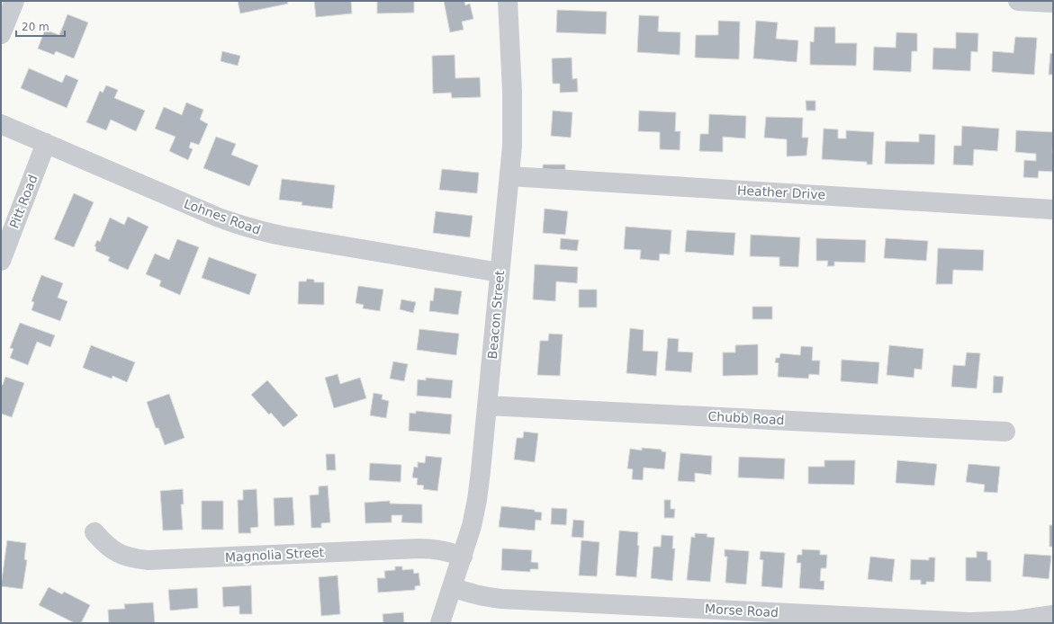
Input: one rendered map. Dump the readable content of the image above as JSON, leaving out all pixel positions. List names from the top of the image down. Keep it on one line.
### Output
{"streets":{"street":["Heather Drive","Pitt Road","Lohnes Road","Beacon Street","Chubb Road","Magnolia Street","Morse Road"]},"crossings":[["Heather Drive","Beacon Street"],["Pitt Road","Lohnes Road"],["Lohnes Road","Beacon Street"],["Beacon Street","Chubb Road"],["Beacon Street","Magnolia Street"],["Beacon Street","Morse Road"]],"scale_bar":"20 m"}
